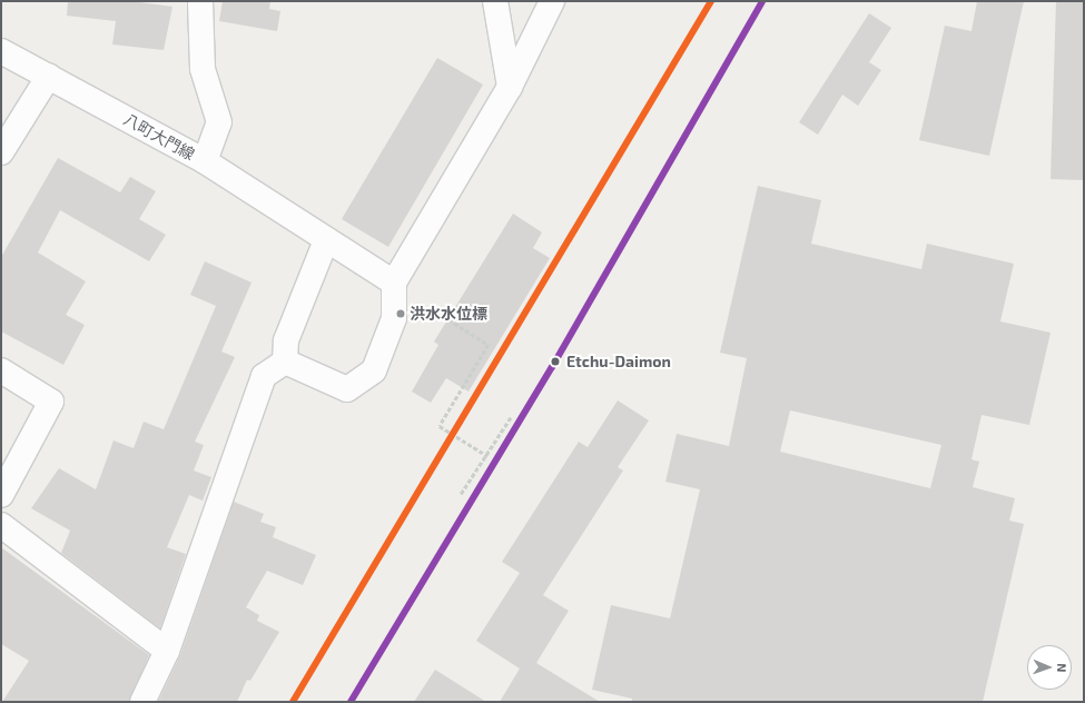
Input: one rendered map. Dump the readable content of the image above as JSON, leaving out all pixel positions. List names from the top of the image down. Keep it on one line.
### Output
{"streets":{"street":["八町大門線"]},"places":["洪水水位標","Etchu-Daimon"],"north":"right"}
